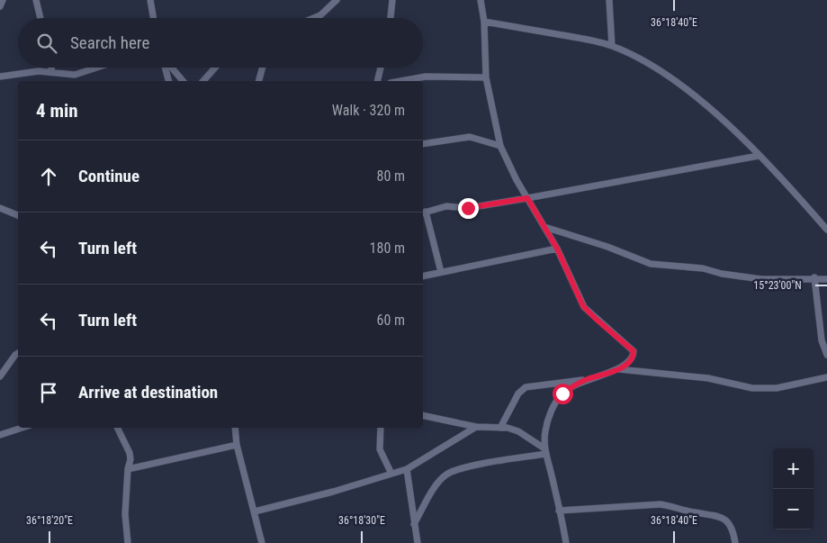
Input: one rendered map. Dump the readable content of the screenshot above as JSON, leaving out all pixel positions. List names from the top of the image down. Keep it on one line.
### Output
{"page":{"search":"Search here","heading":["4 min","Walk · 320 m"],"list":[["Continue","80 m"],["Turn left","180 m"],["Turn left","60 m"],"Arrive at destination"],"map_buttons":["+","−"]},"coordinates":["36°18'40\"E","15°23'00\"N","36°18'20\"E","36°18'30\"E"]}
